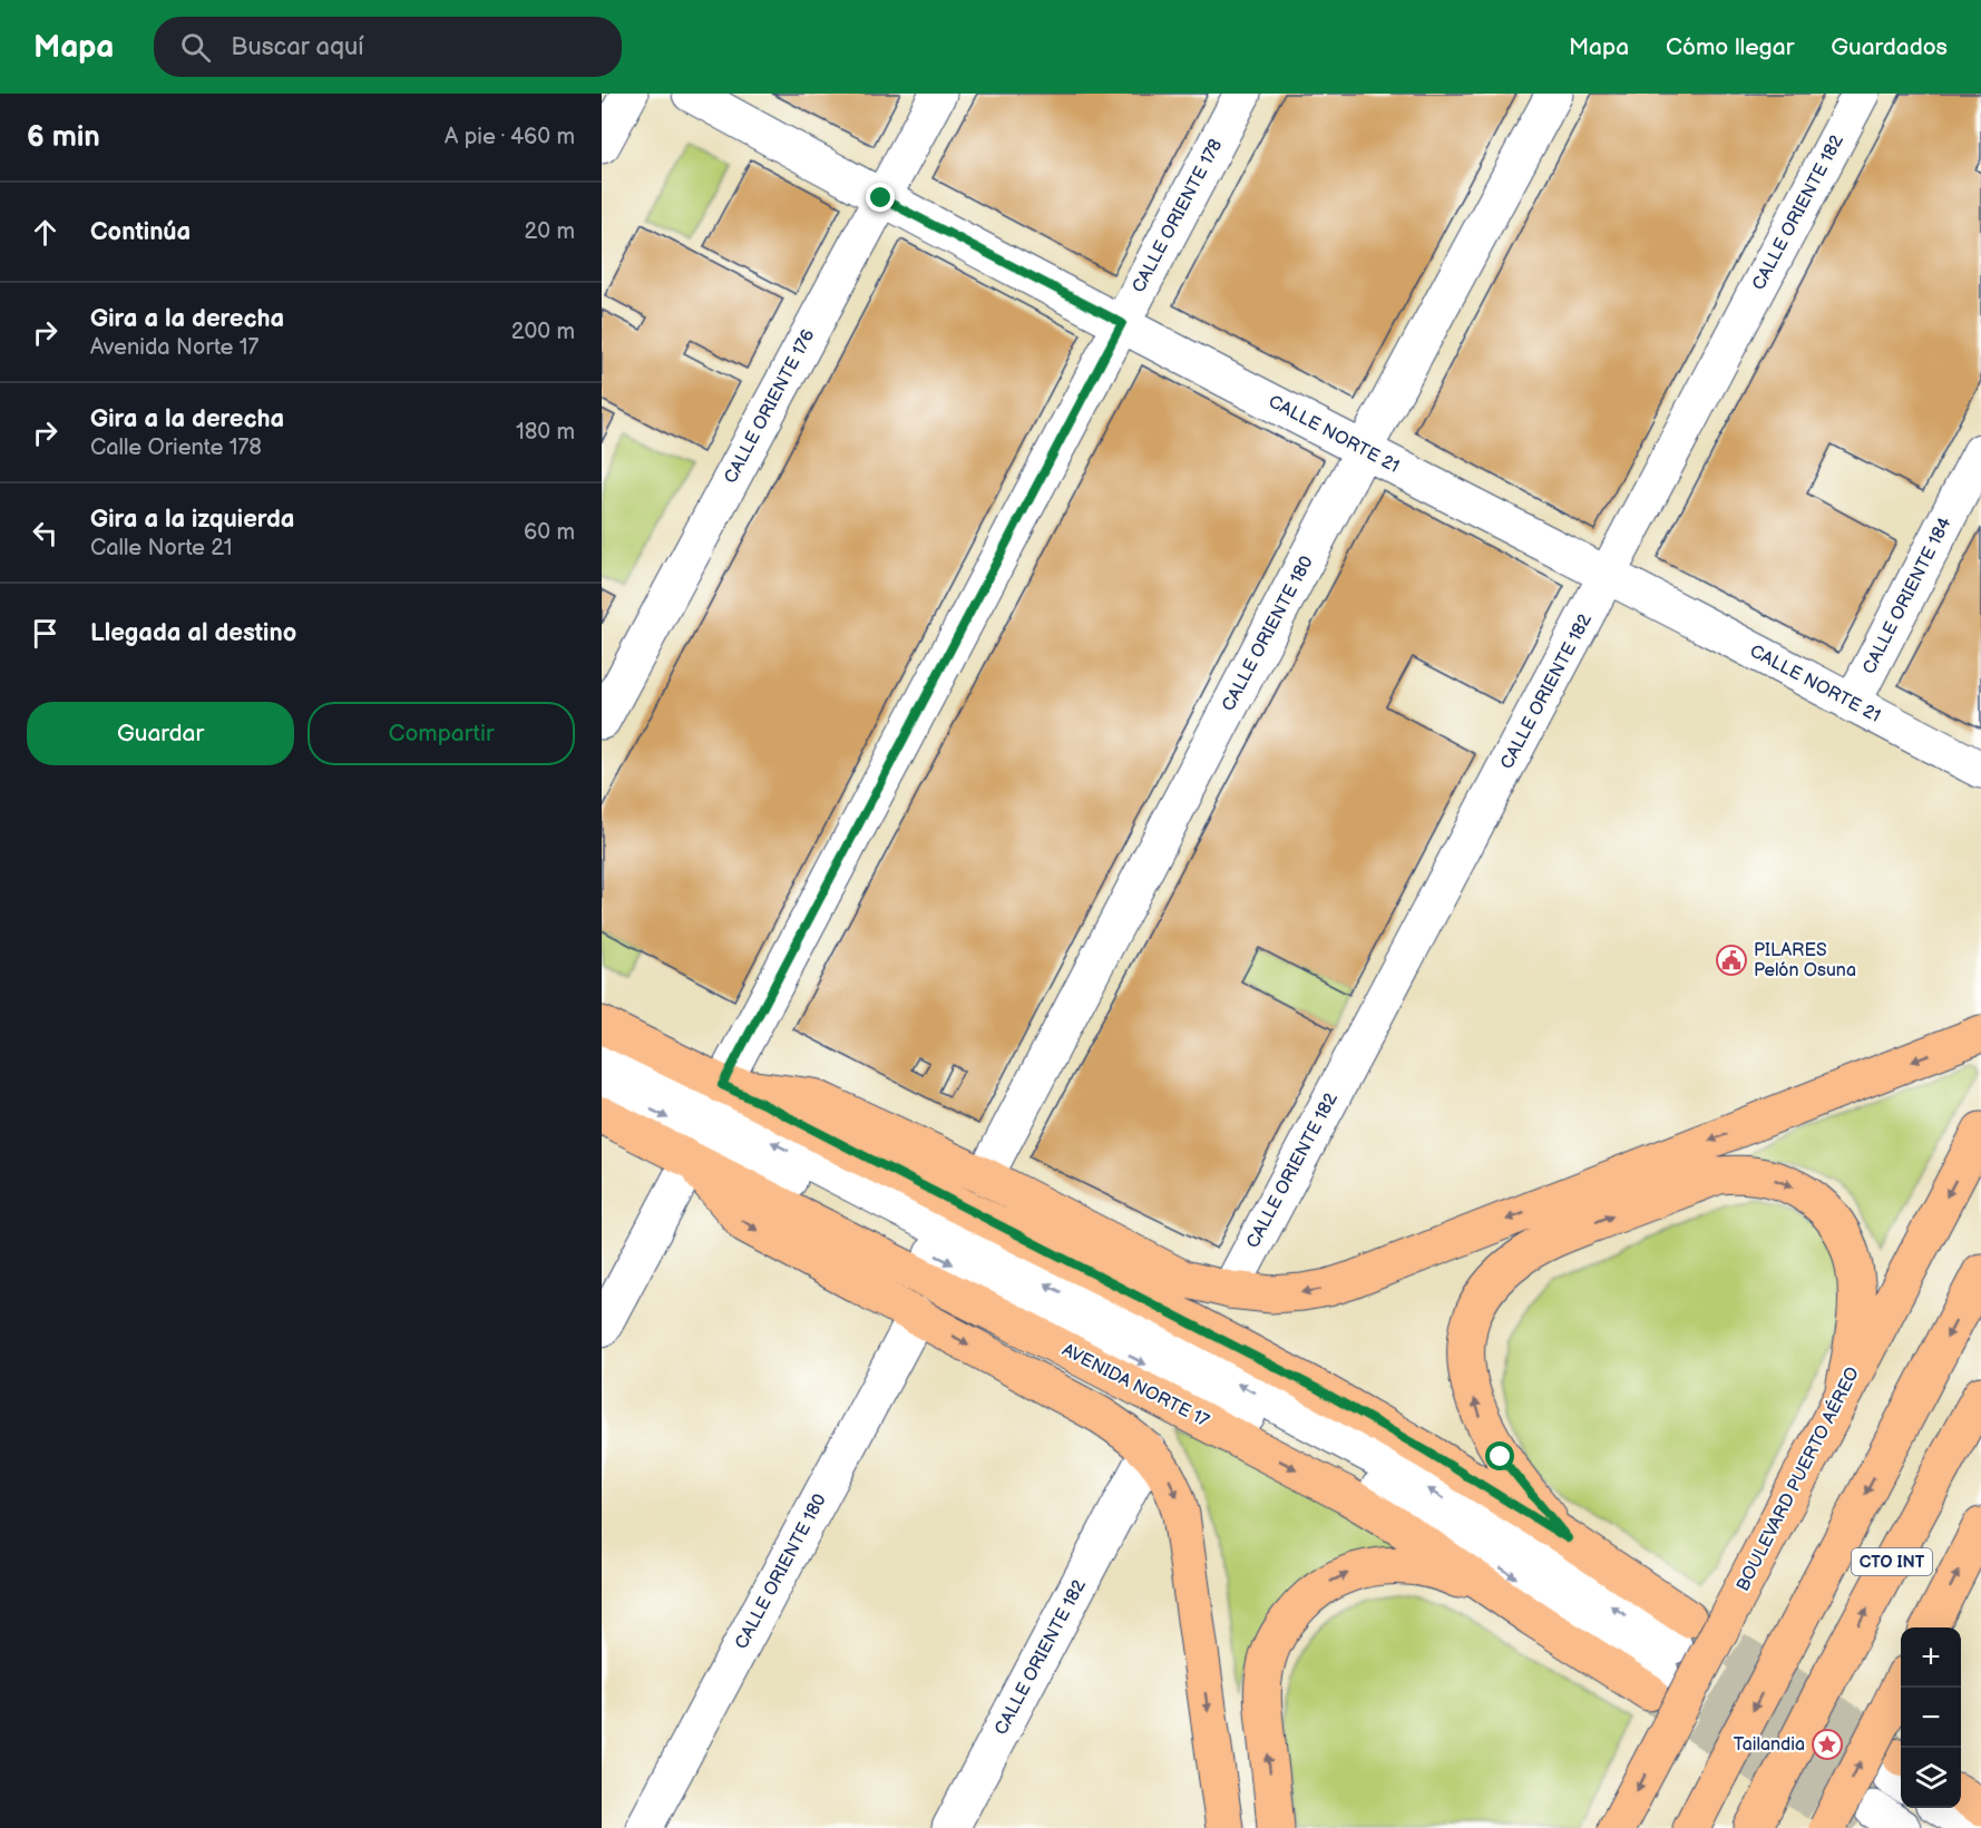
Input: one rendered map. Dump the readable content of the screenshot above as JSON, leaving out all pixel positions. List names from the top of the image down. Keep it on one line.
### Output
{"streets":{"main road":["AVENIDA NORTE 17","BOULEVARD PUERTO AÉREO","CTO INT"],"street":["CALLE ORIENTE 182","CALLE ORIENTE 178","CALLE ORIENTE 176","CALLE NORTE 21","CALLE ORIENTE 184","CALLE ORIENTE 180"]},"crossings":[["CALLE ORIENTE 182","CALLE NORTE 21"],["CALLE ORIENTE 178","CALLE NORTE 21"],["CALLE ORIENTE 176","CALLE NORTE 21"],["CALLE NORTE 21","CALLE ORIENTE 184"],["CALLE NORTE 21","CALLE ORIENTE 180"]],"places":{"public building":["PILARES Pelón Osuna"],"place":["Tailandia"]},"page":{"header":"Mapa","search":"Buscar aquí","nav":["Mapa","Cómo llegar","Guardados"],"heading":["6 min","A pie · 460 m"],"list":[["Continúa","20 m"],["Gira a la derecha","Avenida Norte 17","200 m"],["Gira a la derecha","Calle Oriente 178","180 m"],["Gira a la izquierda","Calle Norte 21","60 m"],"Llegada al destino"],"buttons":["Guardar","Compartir"],"map_buttons":["+","−"]}}
